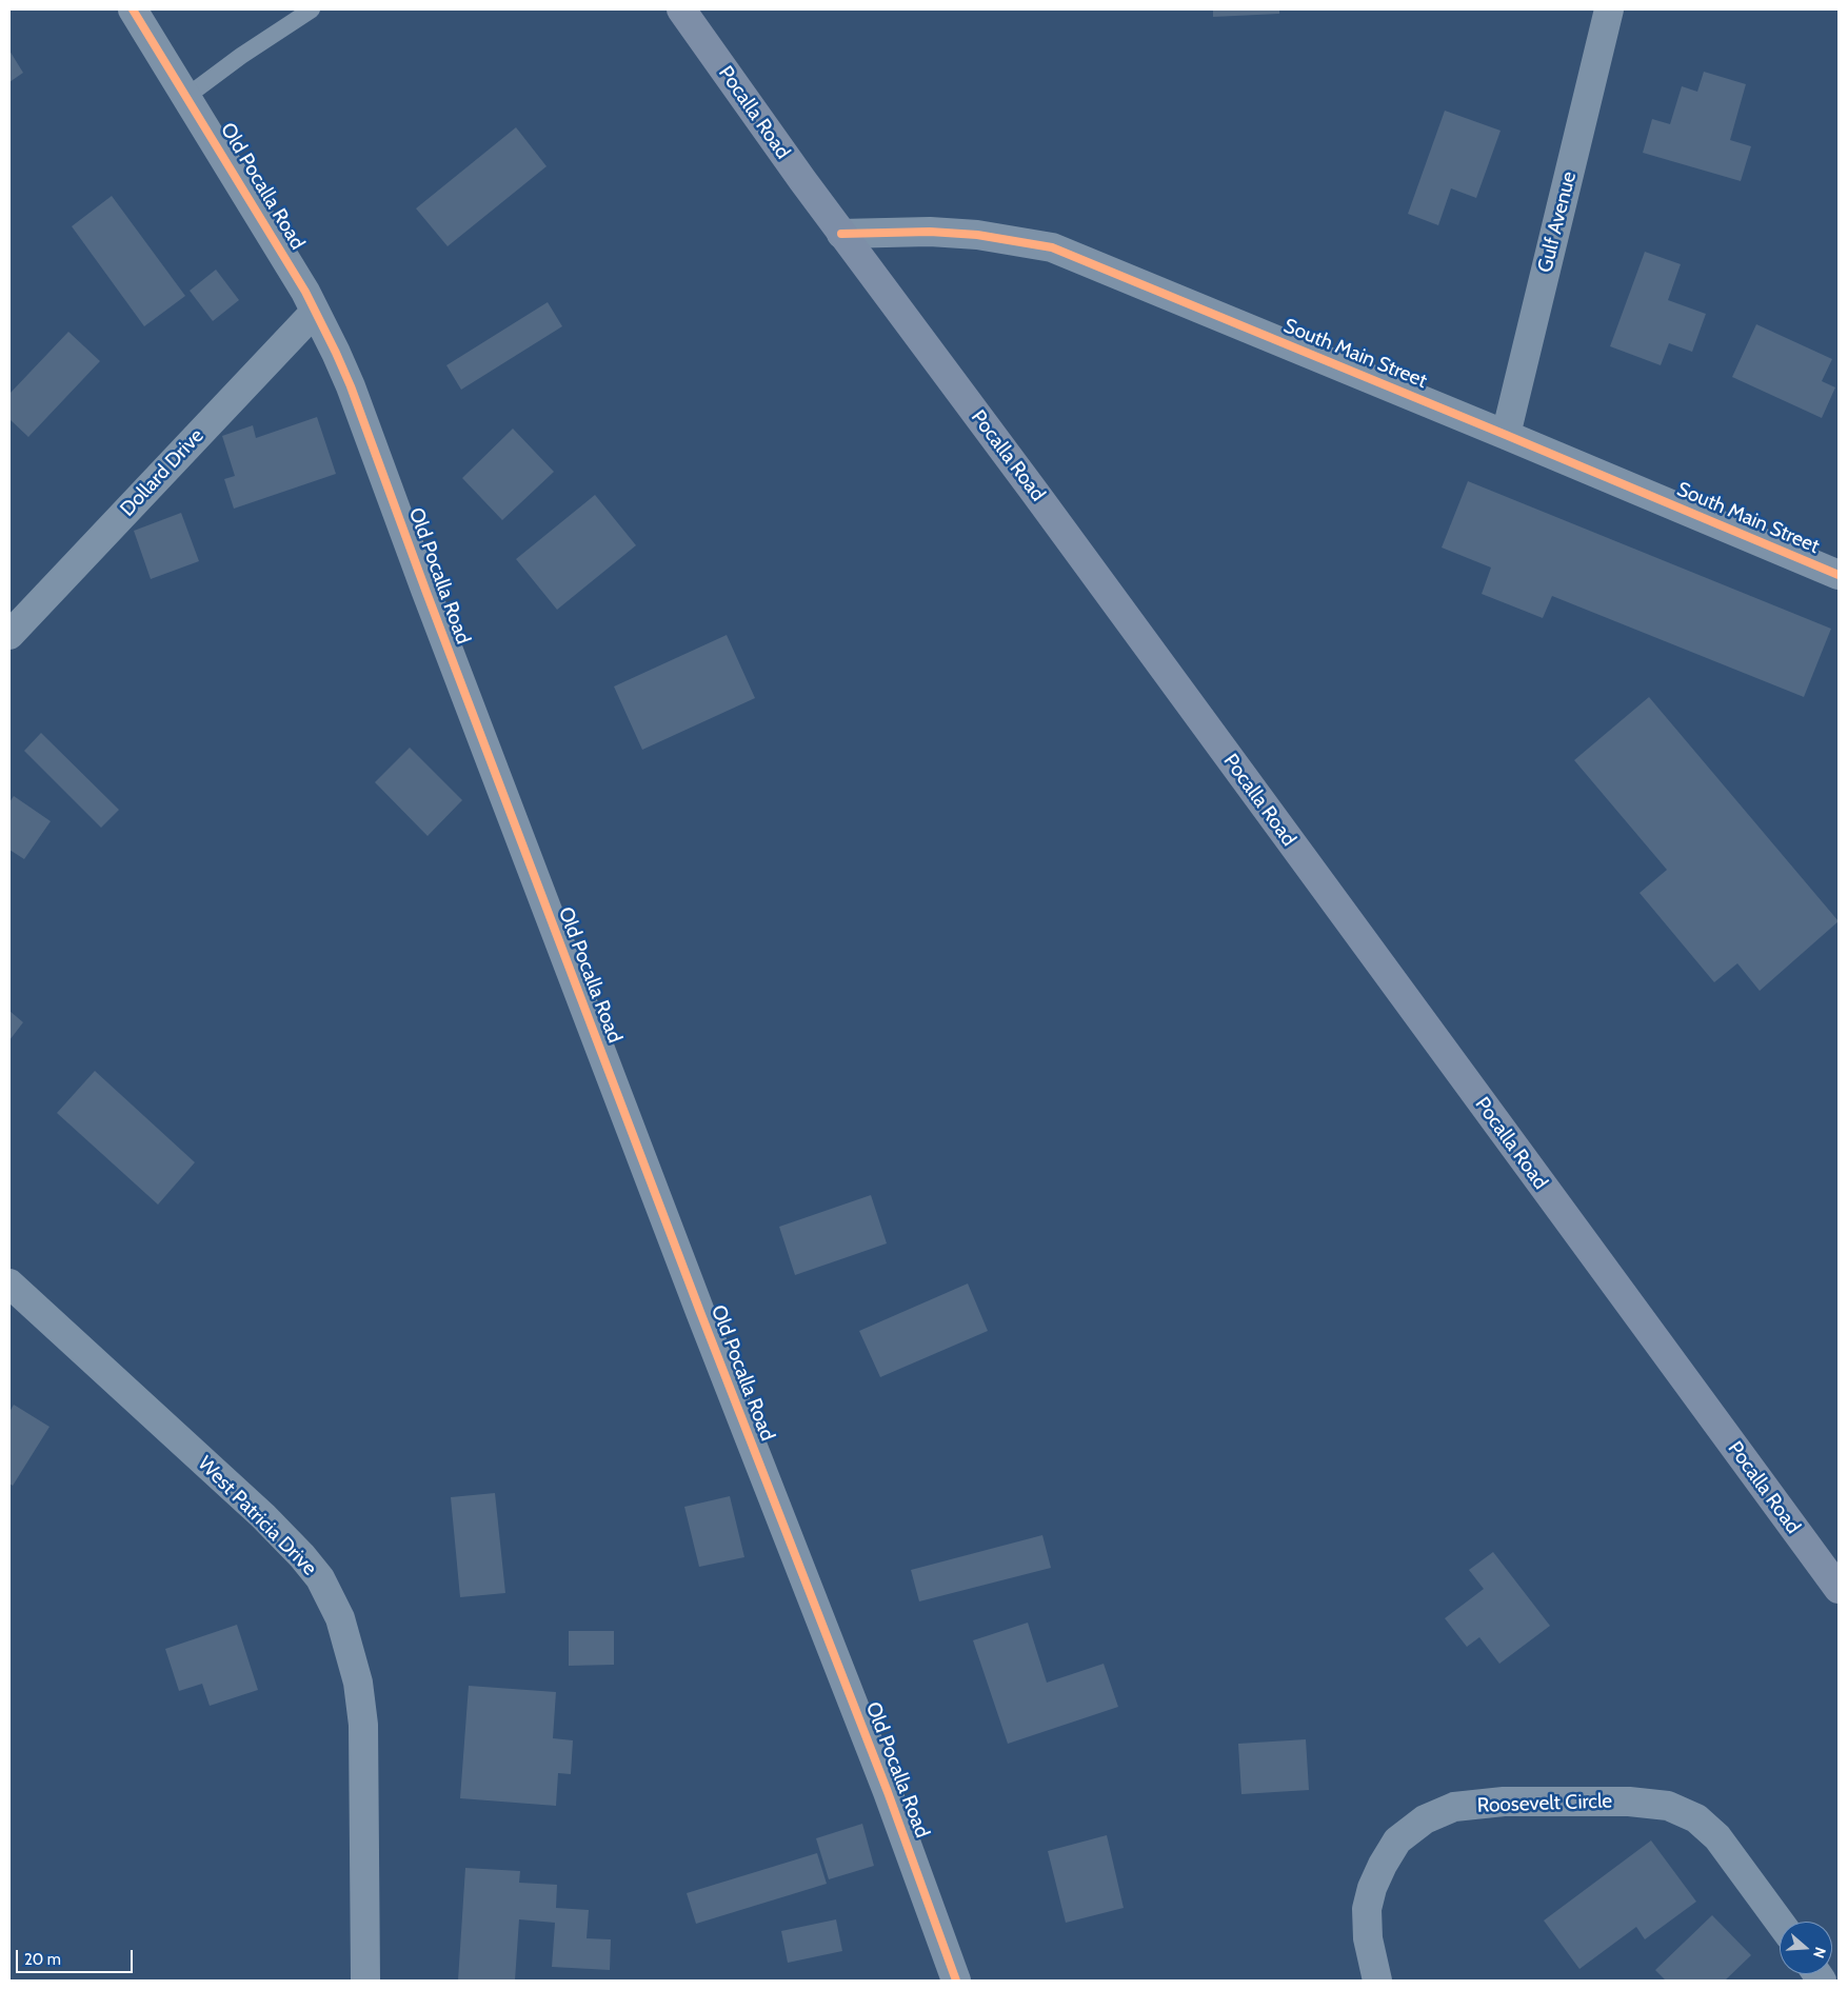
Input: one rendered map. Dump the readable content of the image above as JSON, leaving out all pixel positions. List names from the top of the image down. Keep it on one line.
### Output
{"streets":{"main road":["Pocalla Road"],"street":["Old Pocalla Road","Gulf Avenue","South Main Street","Dollard Drive","West Patricia Drive","Roosevelt Circle"]},"crossings":[["Pocalla Road","South Main Street"],["Old Pocalla Road","Dollard Drive"],["Gulf Avenue","South Main Street"]],"scale_bar":"20 m","north":"right"}
